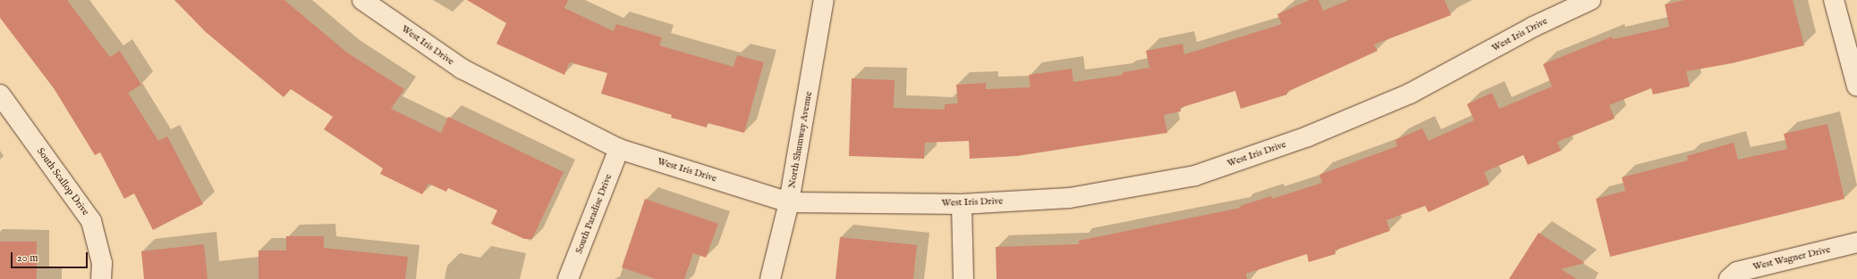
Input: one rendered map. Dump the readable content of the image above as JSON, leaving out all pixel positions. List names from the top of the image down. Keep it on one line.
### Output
{"streets":{"street":["West Iris Drive","North Shumway Avenue","South Scallop Drive","South Paradise Drive","West Wagner Drive"]},"crossings":[["West Iris Drive","North Shumway Avenue"],["West Iris Drive","South Paradise Drive"]],"scale_bar":"20 m"}
